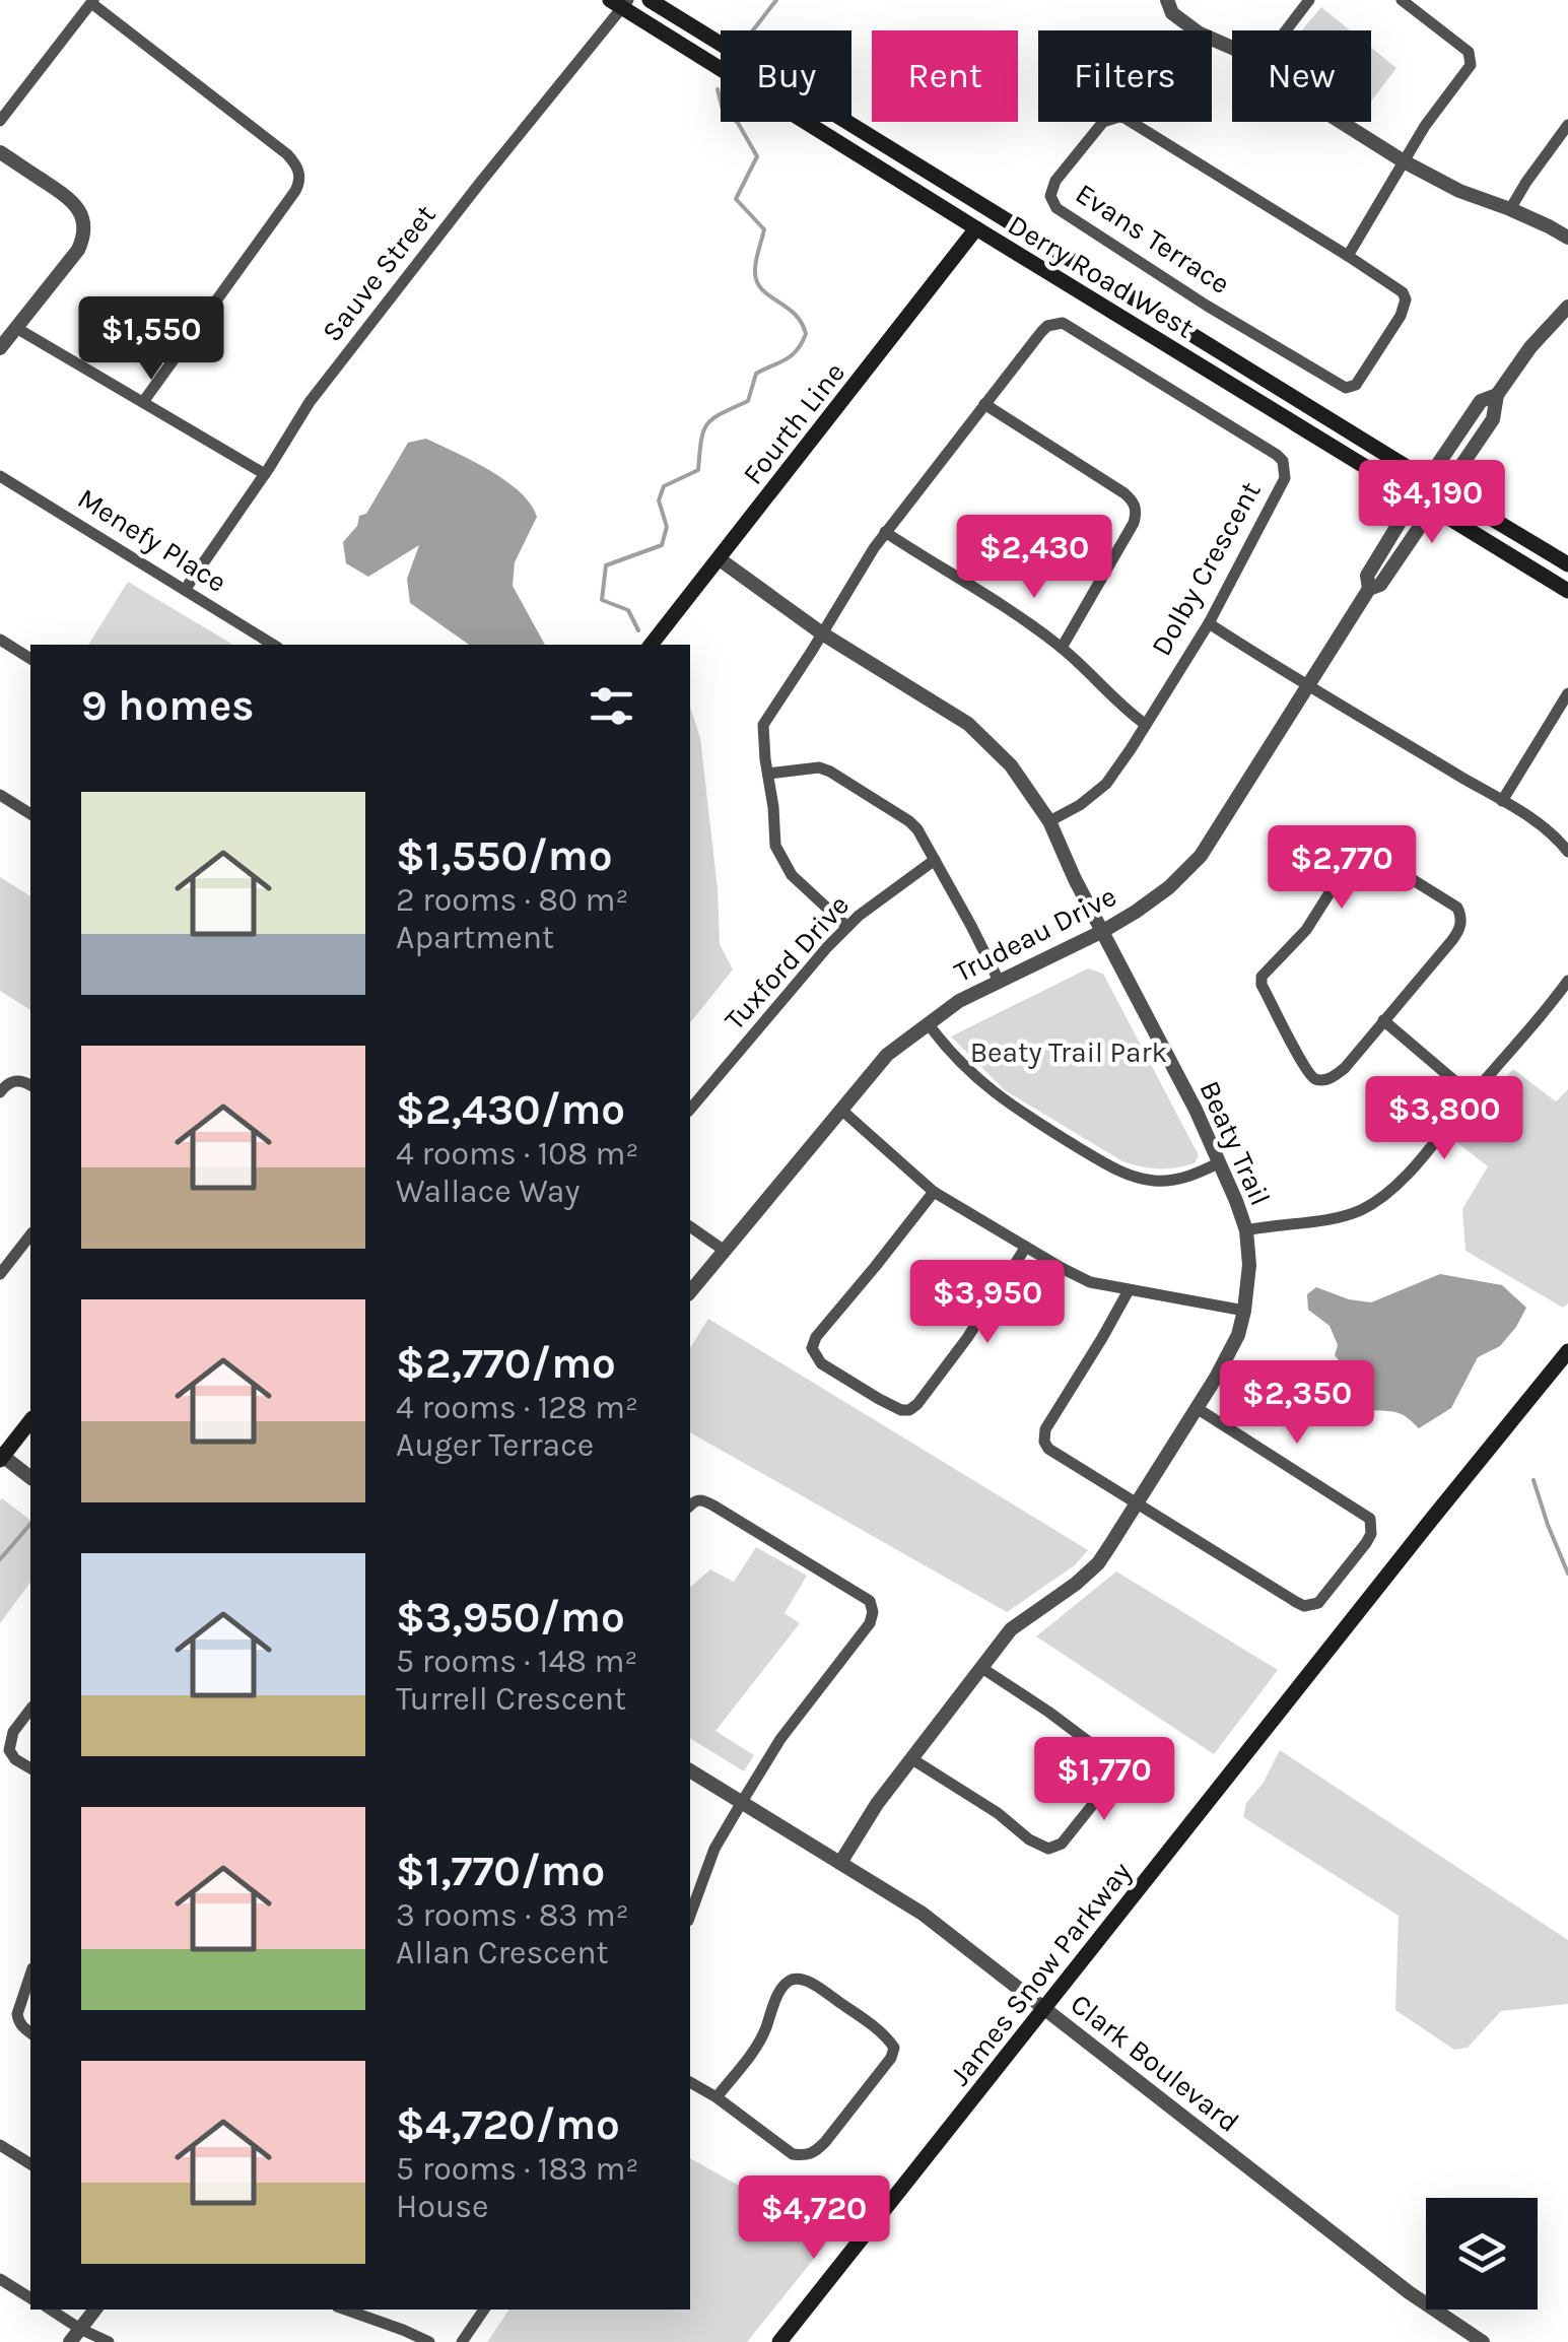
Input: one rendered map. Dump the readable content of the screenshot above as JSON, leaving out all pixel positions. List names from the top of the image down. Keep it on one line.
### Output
{"streets":{"main road":["Derry Road West","Fourth Line","James Snow Parkway"],"street":["Evans Terrace","Sauve Street","Menefy Place","Dolby Crescent","Trudeau Drive","Tuxford Drive","Beaty Trail","Clark Boulevard"]},"crossings":[["Sauve Street","Derry Road West"],["Sauve Street","Menefy Place"],["Derry Road West","Fourth Line"],["Derry Road West","Trudeau Drive"],["Fourth Line","Beaty Trail"],["Dolby Crescent","Tuxford Drive"],["Dolby Crescent","Beaty Trail"],["Trudeau Drive","Beaty Trail"],["Beaty Trail","Clark Boulevard"],["James Snow Parkway","Clark Boulevard"]],"parks":["Beaty Trail Park"],"page":{"chip":["Buy","Rent","Filters","New"],"price":["$1,550","$4,190","$2,430","$2,770","$3,800","$3,950","$2,350","$1,770","$4,720"],"heading":"9 homes","list":[{"name":"$1,550/mo","note":"2 rooms · 80 m² · Apartment"},{"name":"$2,430/mo","note":"4 rooms · 108 m² · Wallace Way"},{"name":"$2,770/mo","note":"4 rooms · 128 m² · Auger Terrace"},{"name":"$3,950/mo","note":"5 rooms · 148 m² · Turrell Crescent"},{"name":"$1,770/mo","note":"3 rooms · 83 m² · Allan Crescent"},{"name":"$4,720/mo","note":"5 rooms · 183 m² · House"}]}}
